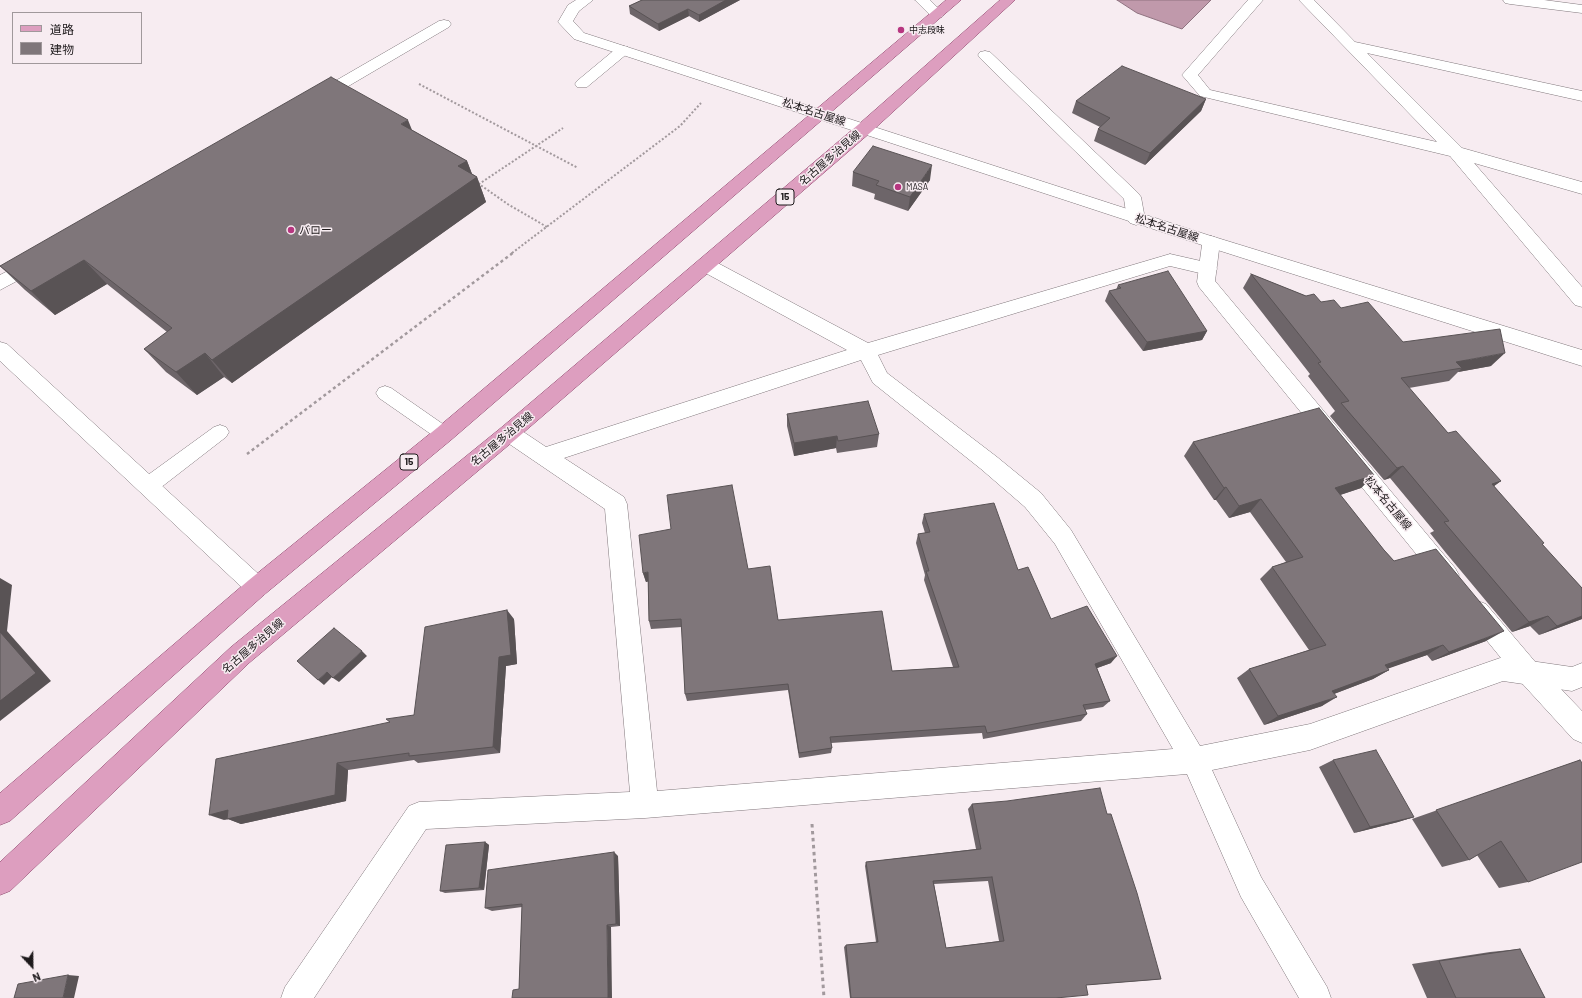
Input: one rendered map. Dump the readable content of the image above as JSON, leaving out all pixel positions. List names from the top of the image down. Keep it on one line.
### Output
{"streets":{"main road":["名古屋多治見線","15"],"street":["松本名古屋線"]},"crossings":[["松本名古屋線","名古屋多治見線"],["松本名古屋線","15"]],"places":["中志段味","MASA","バロー"],"legend":["道路","建物"],"north":"bottom"}
